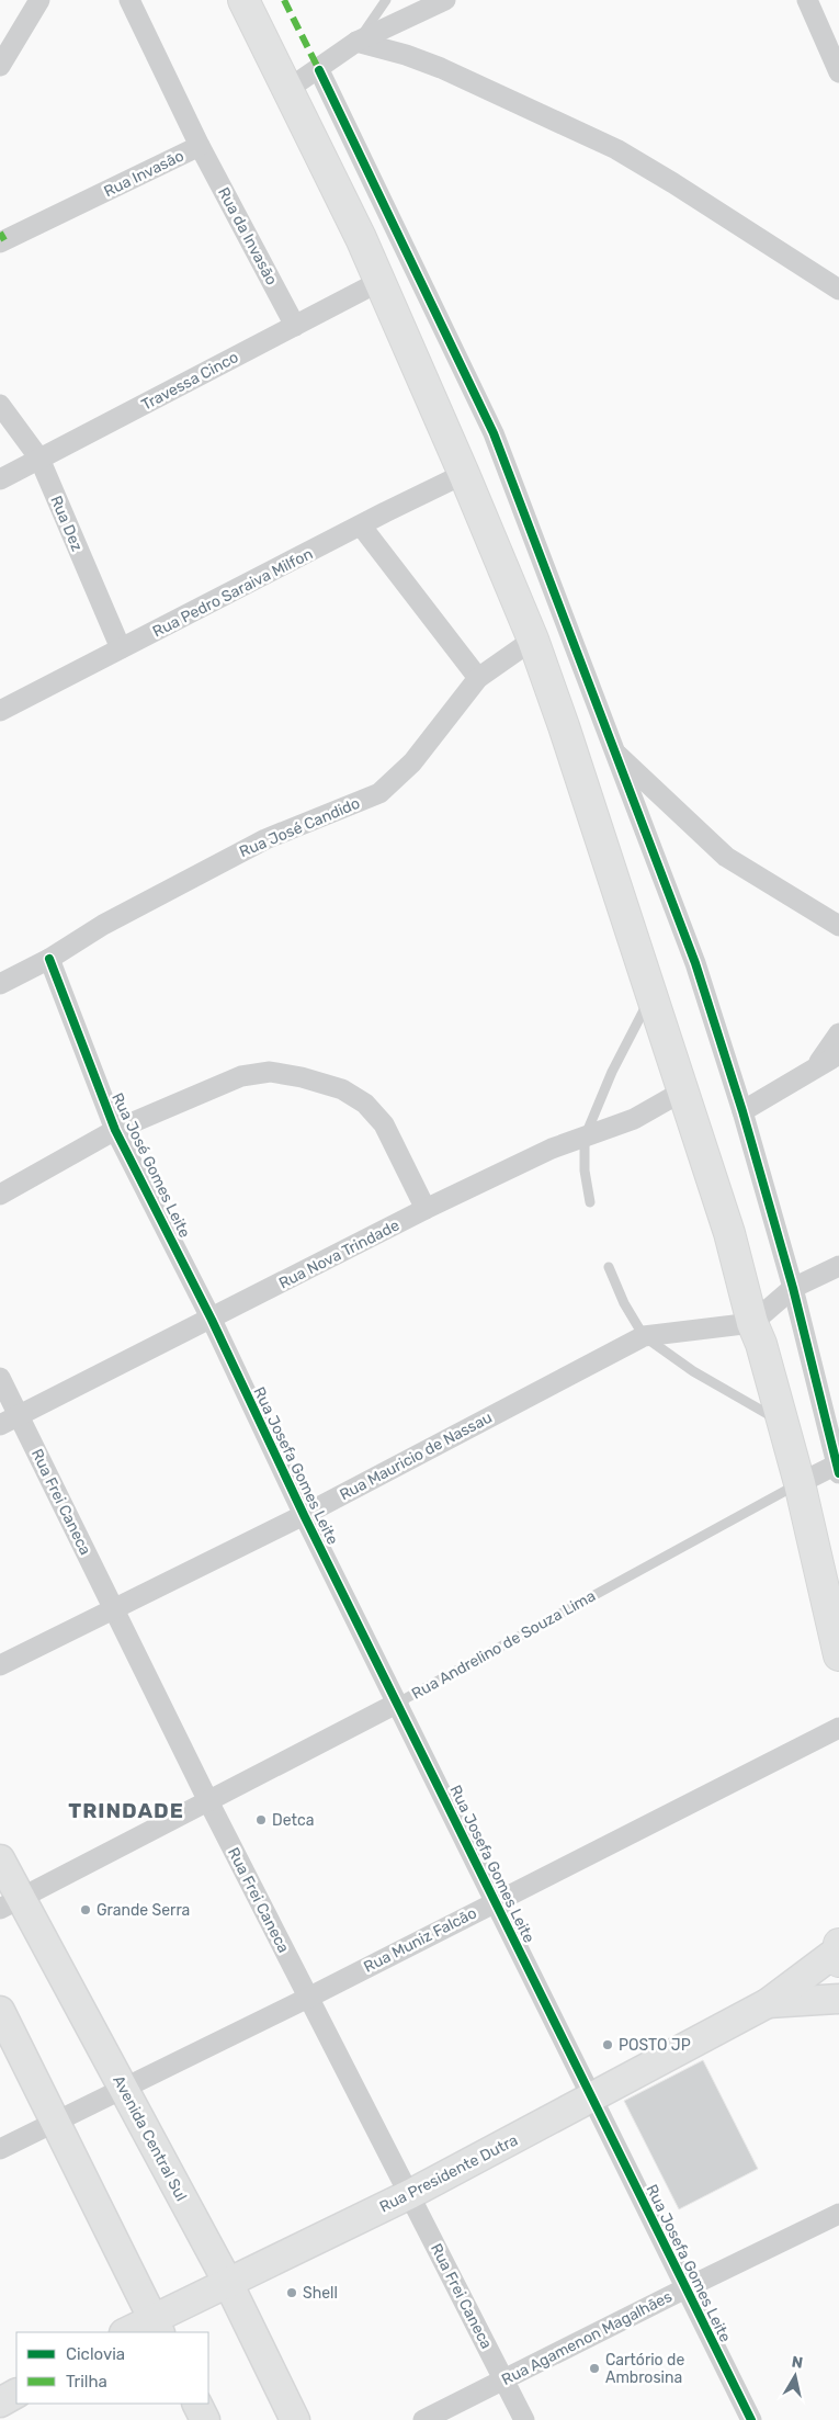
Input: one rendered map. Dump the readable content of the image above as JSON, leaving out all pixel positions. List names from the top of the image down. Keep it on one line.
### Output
{"streets":{"main road":["Avenida Central Sul","Rua Presidente Dutra"],"street":["Rua Invasão","Rua da Invasão","Travessa Cinco","Rua Dez","Rua Pedro Saraiva Milfon","Rua José Candido","Rua José Gomes Leite","Rua Nova Trindade","Rua Mauricio de Nassau","Rua Josefa Gomes Leite","Rua Frei Caneca","Rua Andrelino de Souza Lima","Rua Muniz Falcão","Rua Agamenon Magalhães"]},"crossings":[["Rua Invasão","Rua da Invasão"],["Rua da Invasão","Travessa Cinco"],["Travessa Cinco","Rua Dez"],["Rua Dez","Rua Pedro Saraiva Milfon"],["Rua José Candido","Rua José Gomes Leite"],["Rua José Gomes Leite","Rua Nova Trindade"],["Rua José Gomes Leite","Rua Josefa Gomes Leite"],["Rua Nova Trindade","Rua Josefa Gomes Leite"],["Rua Nova Trindade","Rua Frei Caneca"],["Rua Mauricio de Nassau","Rua Josefa Gomes Leite"],["Rua Mauricio de Nassau","Rua Frei Caneca"],["Rua Josefa Gomes Leite","Rua Andrelino de Souza Lima"],["Rua Josefa Gomes Leite","Rua Muniz Falcão"],["Rua Josefa Gomes Leite","Rua Presidente Dutra"],["Rua Josefa Gomes Leite","Rua Agamenon Magalhães"],["Rua Frei Caneca","Rua Andrelino de Souza Lima"],["Rua Frei Caneca","Rua Muniz Falcão"],["Rua Frei Caneca","Rua Presidente Dutra"],["Rua Frei Caneca","Rua Agamenon Magalhães"],["Rua Andrelino de Souza Lima","Avenida Central Sul"],["Rua Muniz Falcão","Avenida Central Sul"],["Avenida Central Sul","Rua Presidente Dutra"]],"districts":["TRINDADE"],"places":["Detca","Grande Serra","POSTO JP","Shell","Cartório de Ambrosina"],"legend":["Ciclovia","Trilha"],"north":"top"}
